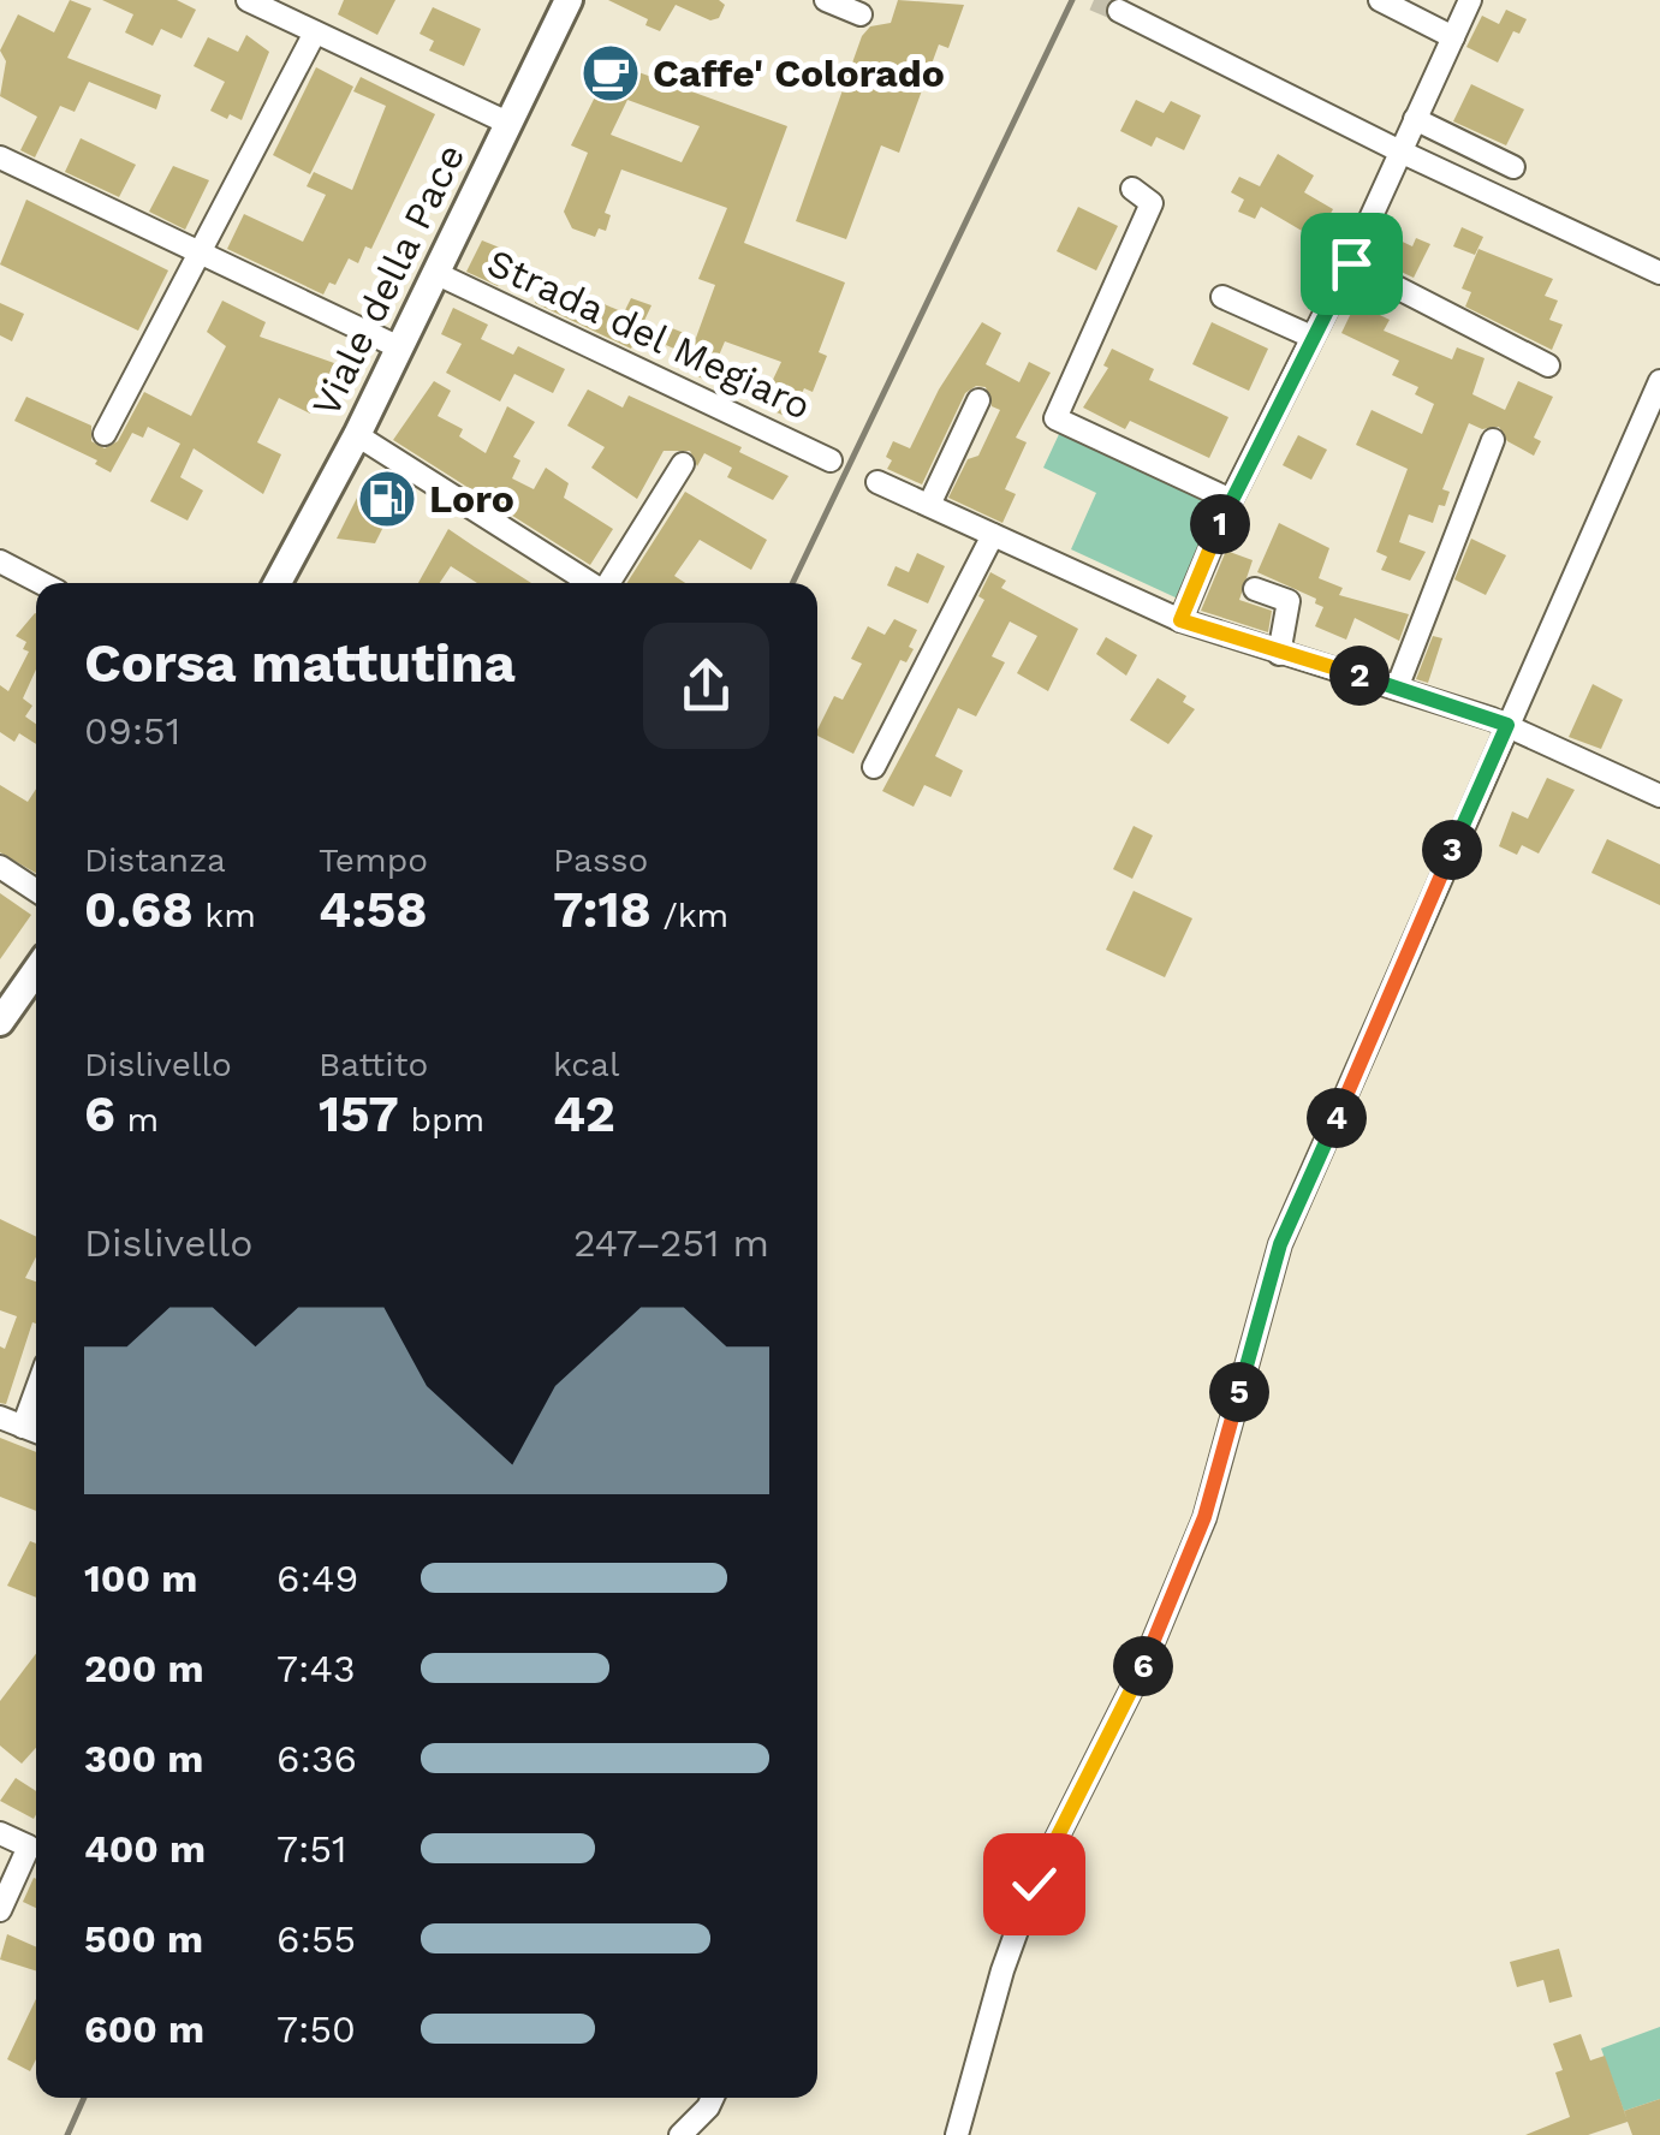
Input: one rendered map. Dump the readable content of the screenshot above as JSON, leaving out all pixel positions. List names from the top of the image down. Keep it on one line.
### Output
{"streets":{"main road":["Viale della Pace"],"street":["Strada del Megiaro"]},"crossings":[["Viale della Pace","Strada del Megiaro"]],"places":{"cafe":["Caffe' Colorado"],"fuel station":["Loro"]},"page":{"pins":["1","2","3","4","5","6"],"heading":["Corsa mattutina","09:51"],"stats":[["Distanza","0.68 km"],["Tempo","4:58"],["Passo","7:18 /km"],["Dislivello","6 m"],["Battito","157 bpm"],["kcal","42"]],"chart":["Dislivello","247–251 m"],"list":[{"name":"100 m","note":"6:49"},{"name":"200 m","note":"7:43"},{"name":"300 m","note":"6:36"},{"name":"400 m","note":"7:51"},{"name":"500 m","note":"6:55"},{"name":"600 m","note":"7:50"}]}}
